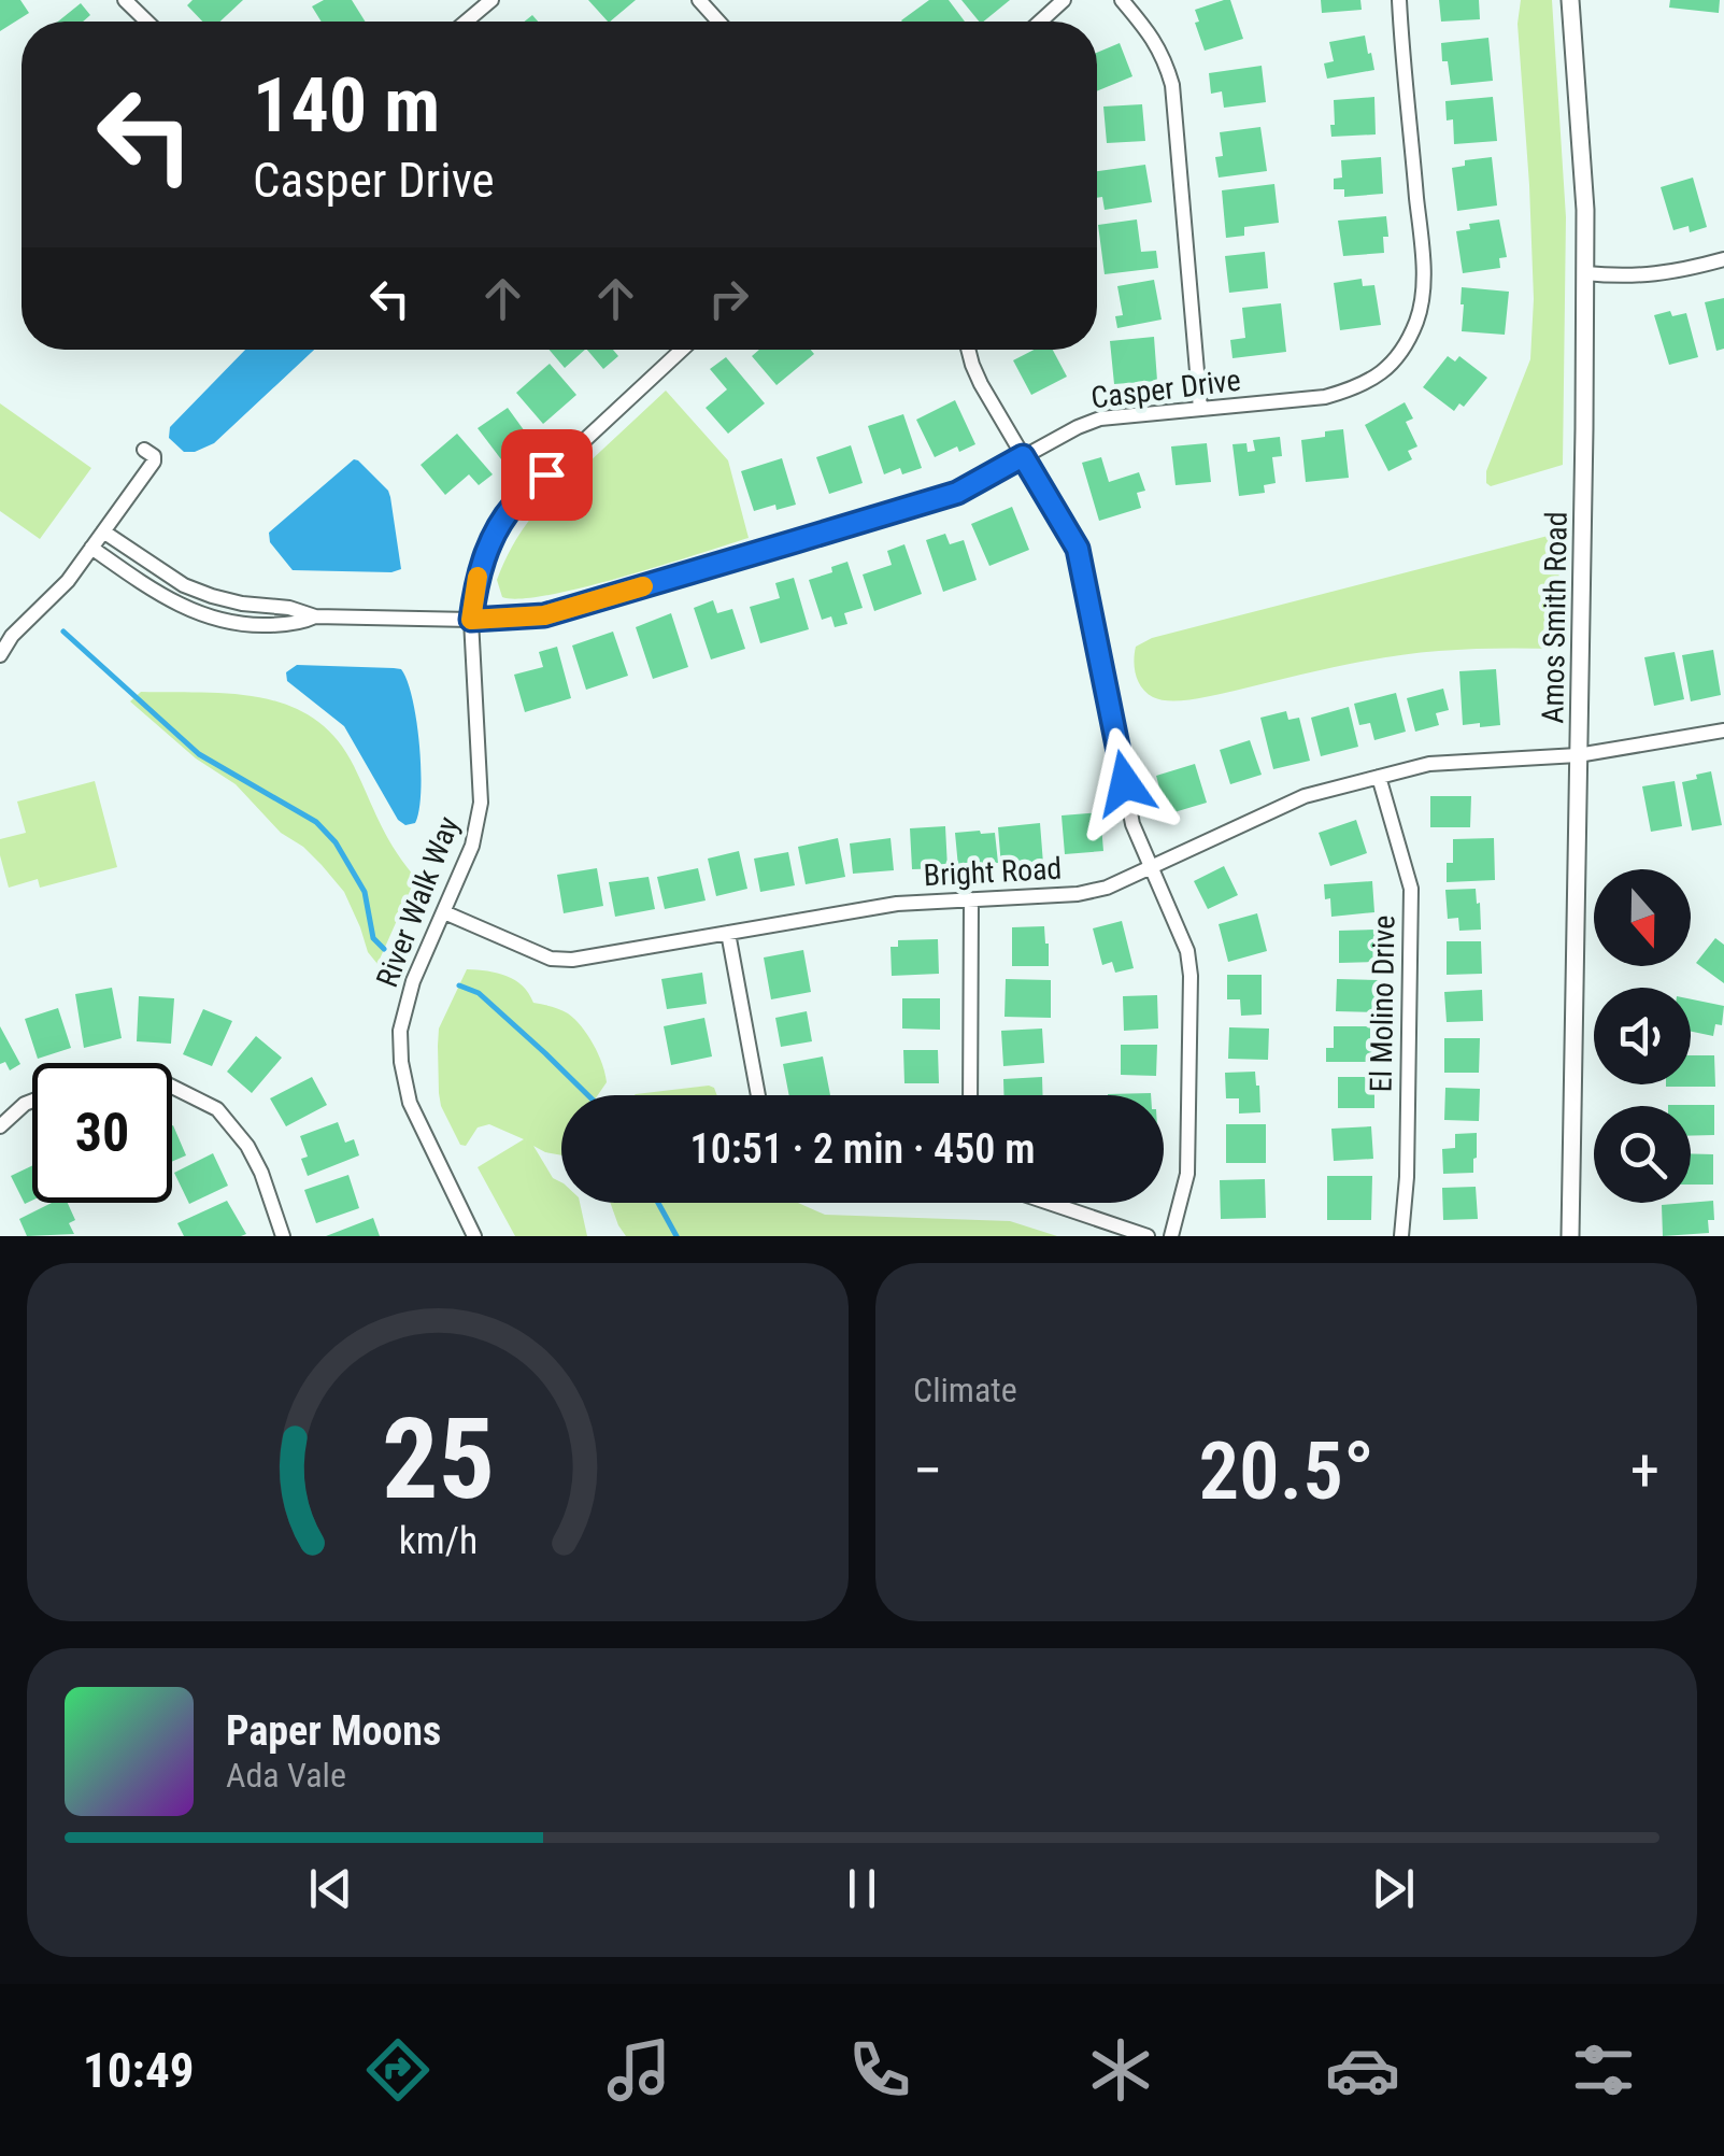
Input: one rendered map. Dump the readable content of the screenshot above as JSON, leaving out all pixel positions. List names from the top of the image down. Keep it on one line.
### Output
{"streets":{"street":["Casper Drive","Amos Smith Road","Bright Road","River Walk Way","El Molino Drive"]},"crossings":[["Casper Drive","River Walk Way"],["Amos Smith Road","Bright Road"],["Bright Road","River Walk Way"],["Bright Road","El Molino Drive"]],"north":"bottom","page":{"turn":["140 m","Casper Drive"],"limit":"30","trip":"10:51 · 2 min · 450 m","tile":"Climate","heat":["−","20.5°","+"],"song":["Paper Moons","Ada Vale"],"tabs":"10:49","gauge":["25","km/h"]}}
